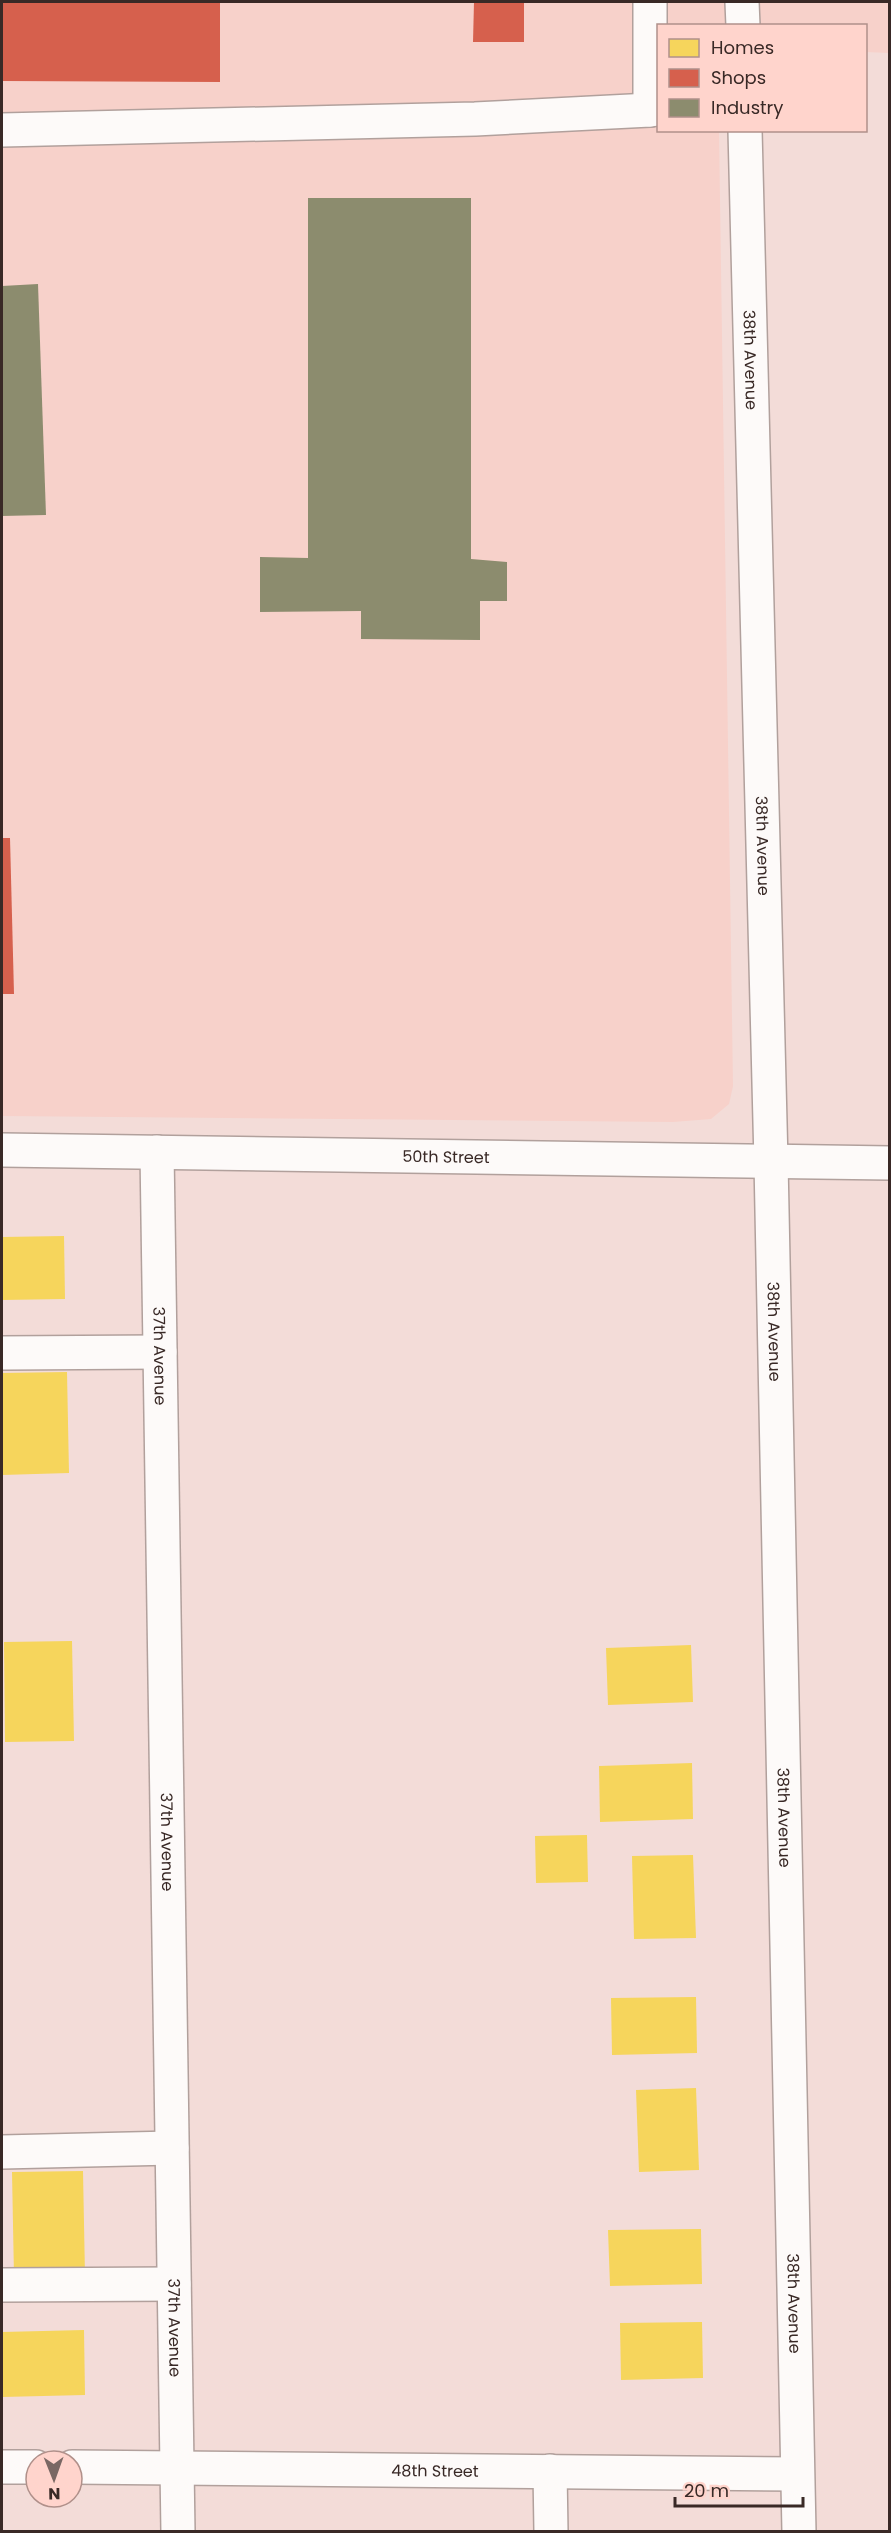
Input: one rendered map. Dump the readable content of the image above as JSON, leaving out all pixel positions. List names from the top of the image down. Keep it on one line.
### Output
{"streets":{"street":["38th Avenue","50th Street","37th Avenue","48th Street"]},"crossings":[["38th Avenue","50th Street"],["38th Avenue","48th Street"],["50th Street","37th Avenue"],["37th Avenue","48th Street"]],"legend":["Homes","Shops","Industry"],"scale_bar":"20 m","north":"bottom"}
